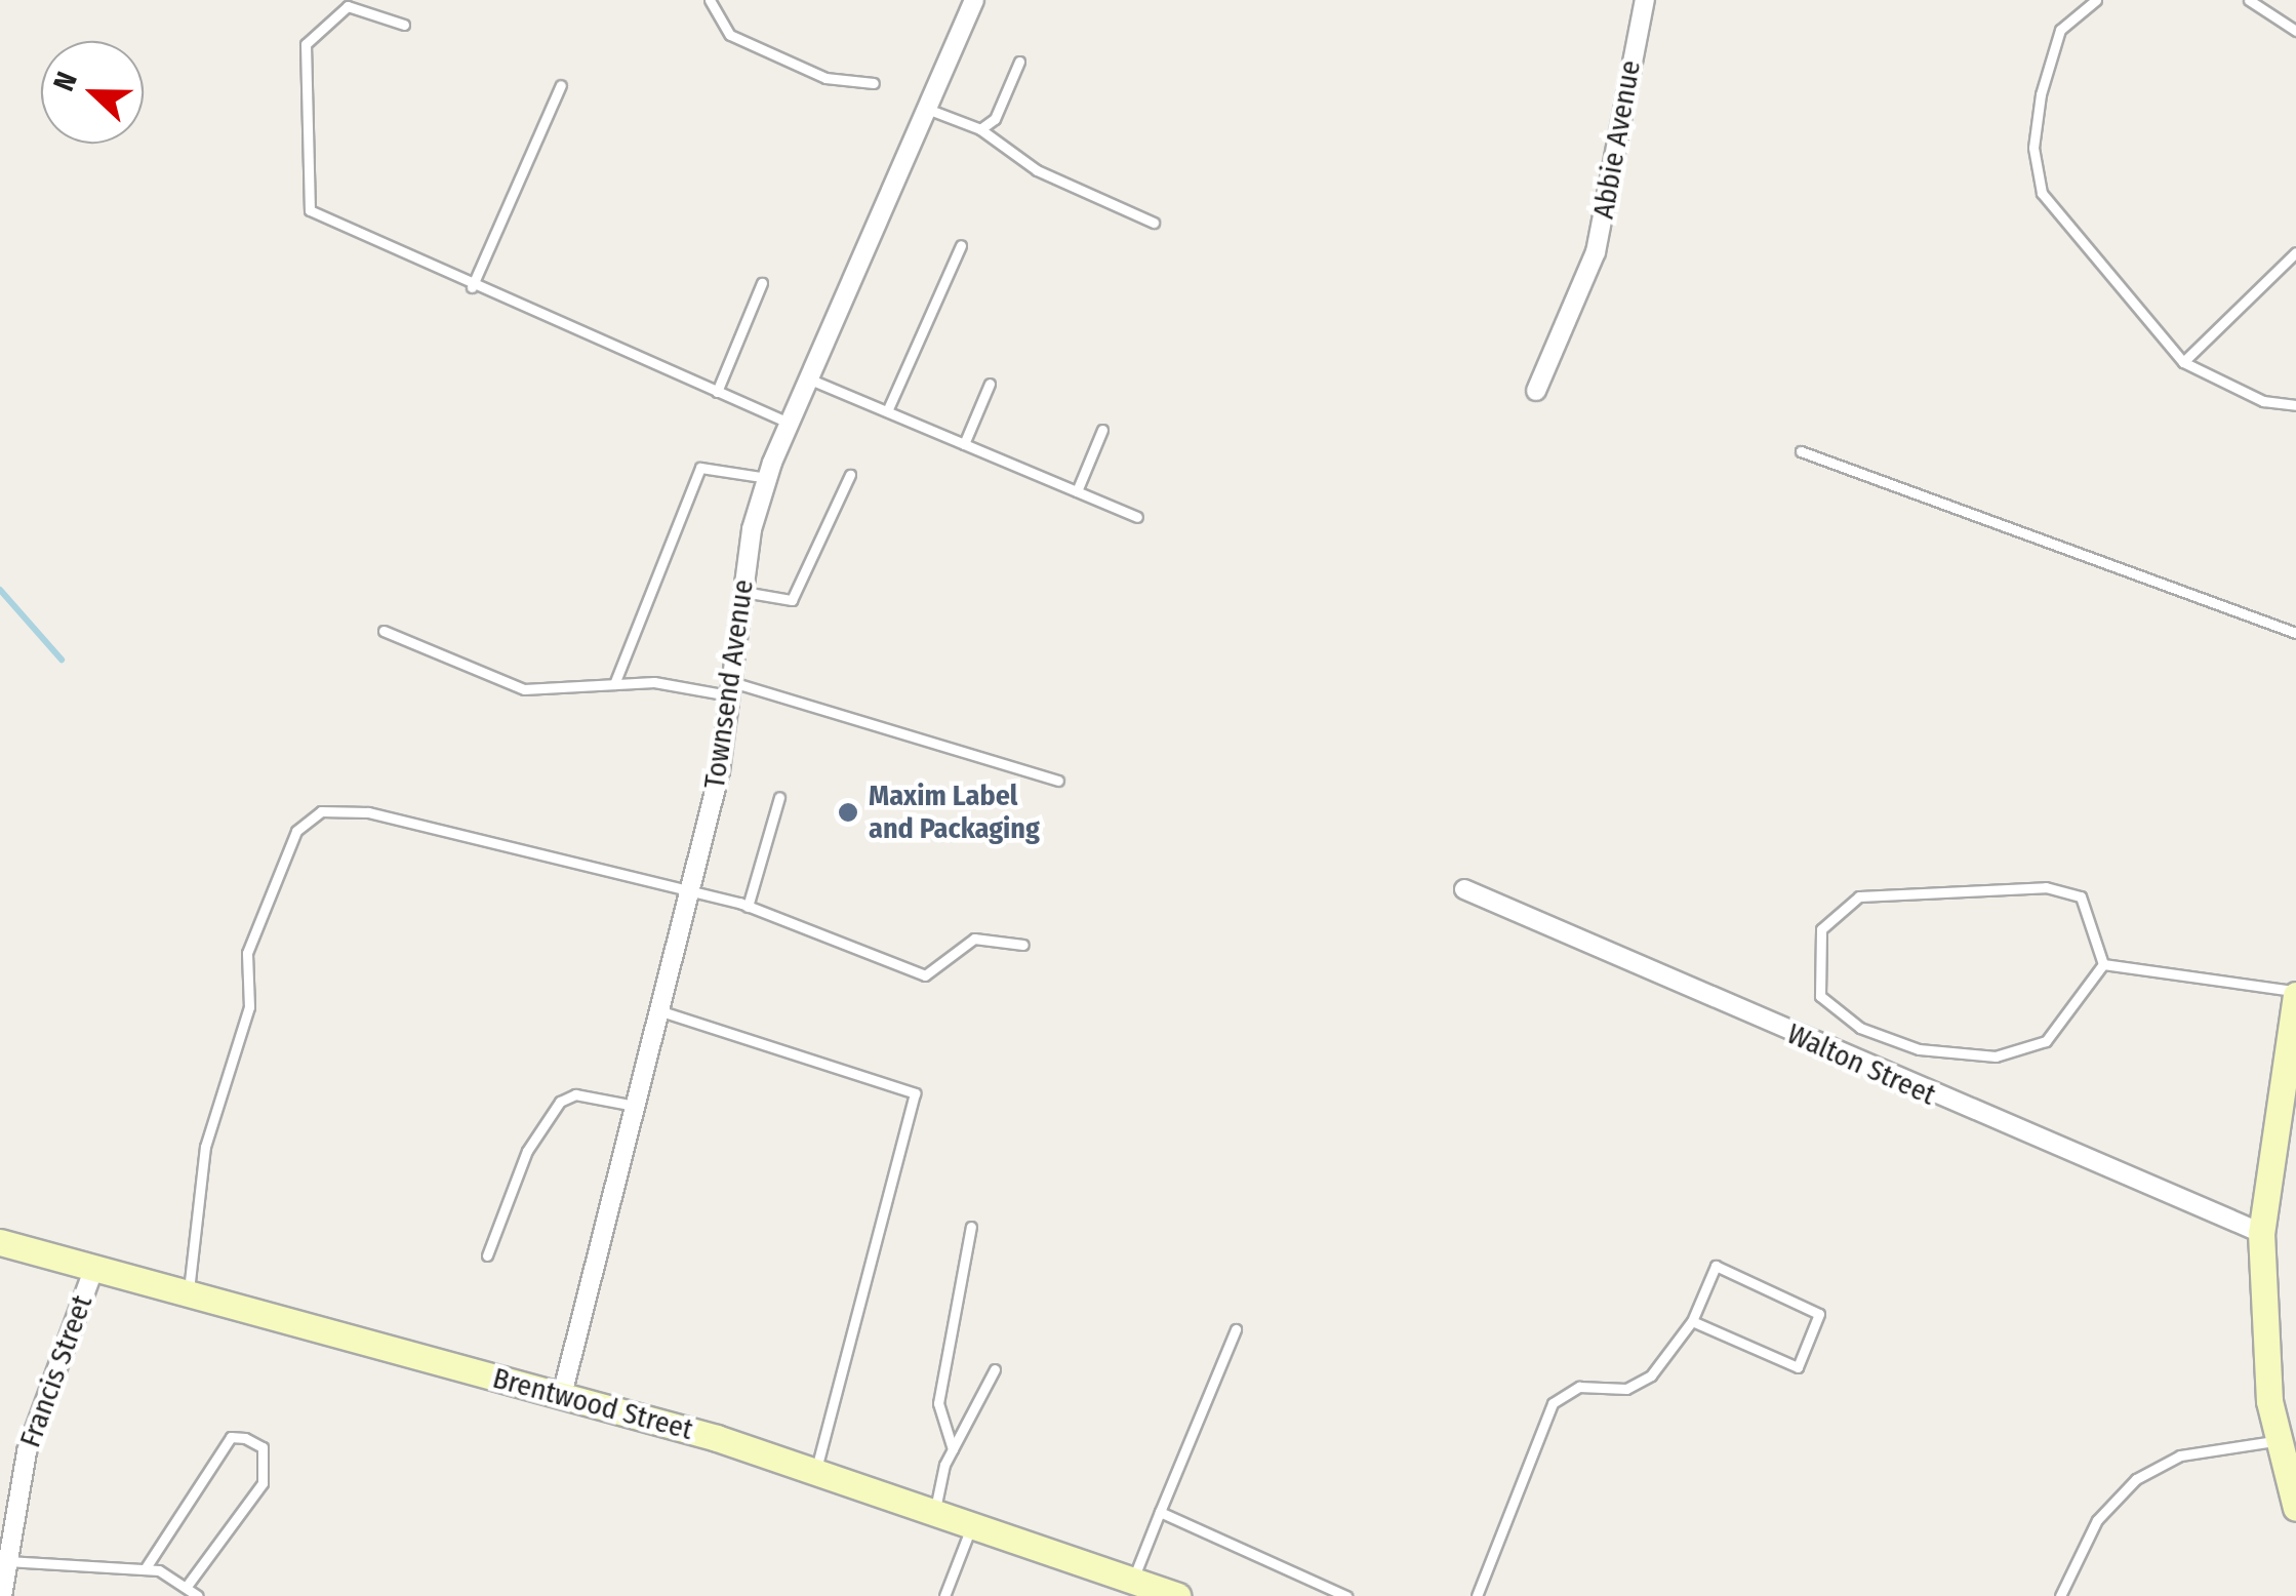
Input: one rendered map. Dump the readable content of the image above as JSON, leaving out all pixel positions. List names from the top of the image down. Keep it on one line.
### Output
{"streets":{"main road":["Brentwood Street"],"street":["Abbie Avenue","Townsend Avenue","Walton Street","Francis Street"]},"crossings":[["Townsend Avenue","Brentwood Street"],["Francis Street","Brentwood Street"]],"places":["Maxim Label and Packaging"],"north":"left"}
